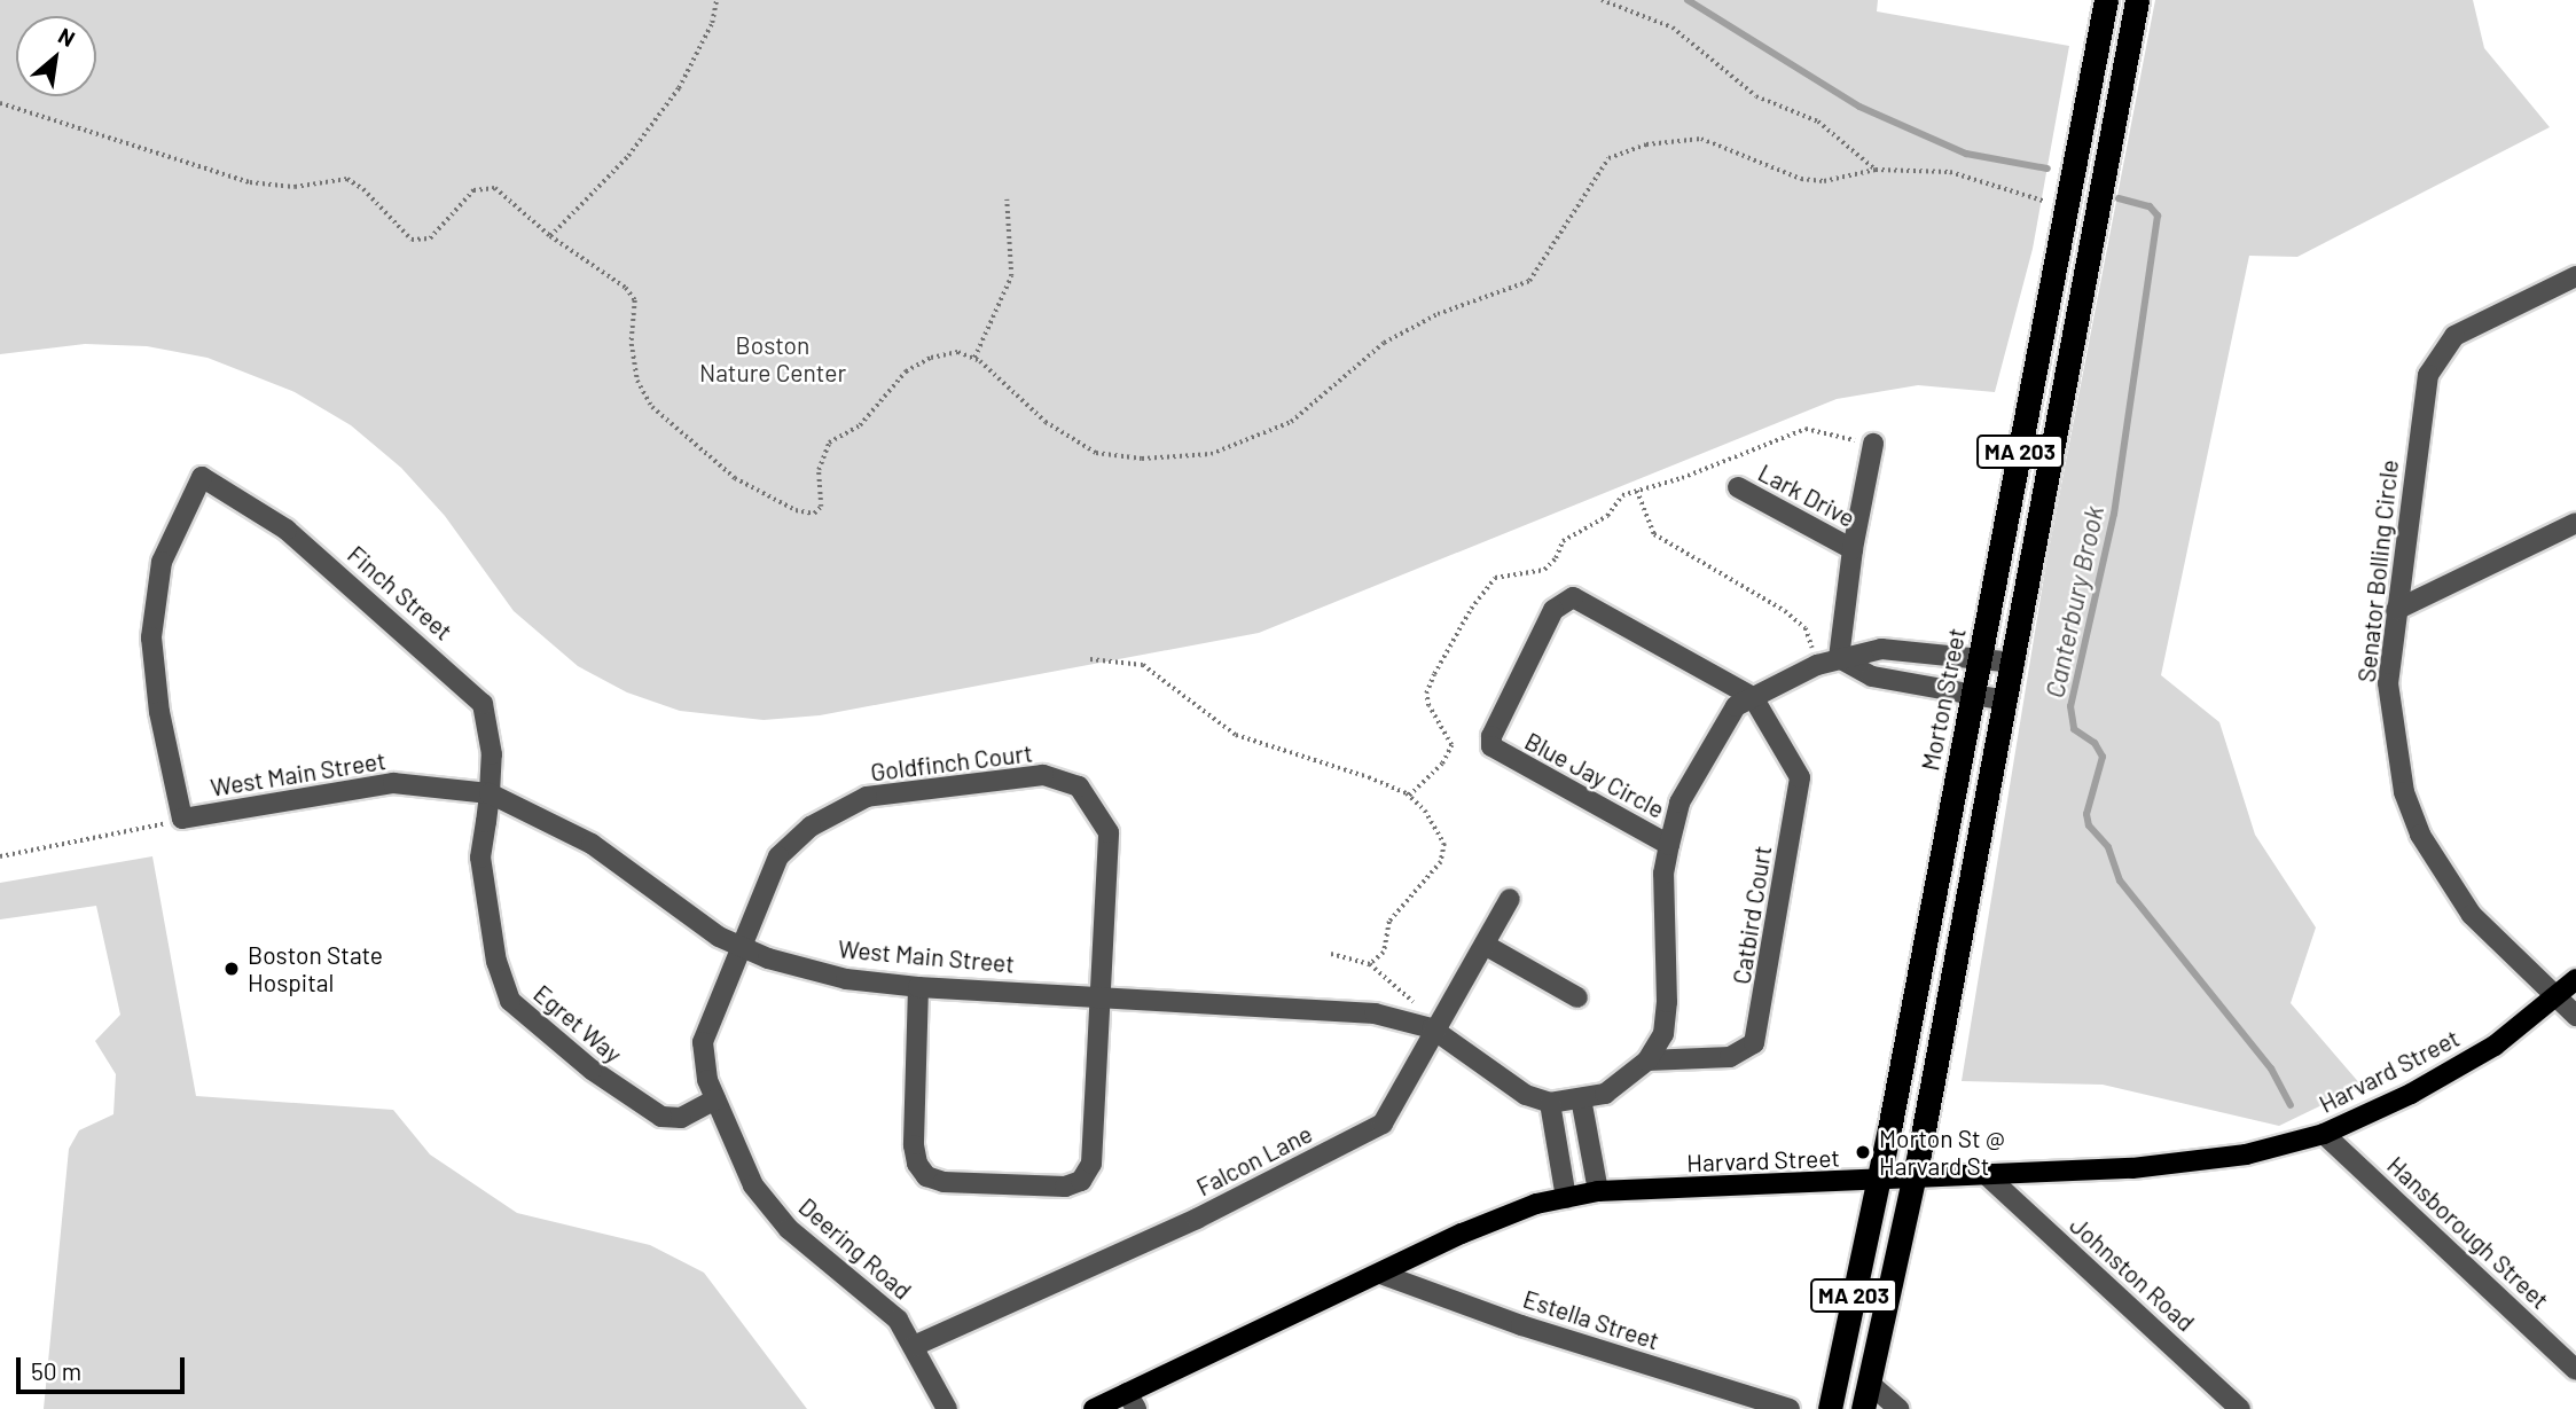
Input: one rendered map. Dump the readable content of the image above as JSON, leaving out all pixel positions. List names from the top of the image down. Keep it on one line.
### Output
{"streets":{"highway":["MA 203","Morton Street"],"main road":["Harvard Street"],"street":["Lark Drive","Senator Bolling Circle","Finch Street","Goldfinch Court","West Main Street","Blue Jay Circle","Catbird Court","Egret Way","Falcon Lane","Hansborough Street","Deering Road","Johnston Road","Estella Street"]},"crossings":[["MA 203","Harvard Street"],["Senator Bolling Circle","Harvard Street"],["Finch Street","West Main Street"],["Finch Street","Egret Way"],["Morton Street","Harvard Street"],["Goldfinch Court","West Main Street"],["Goldfinch Court","Deering Road"],["West Main Street","Egret Way"],["West Main Street","Falcon Lane"],["West Main Street","Deering Road"],["Blue Jay Circle","Catbird Court"],["Egret Way","Deering Road"],["Harvard Street","Hansborough Street"],["Harvard Street","Johnston Road"],["Harvard Street","Estella Street"],["Falcon Lane","Deering Road"]],"water":["Canterbury Brook"],"parks":["Boston Nature Center"],"places":["Boston State Hospital","Morton St @ Harvard St"],"scale_bar":"50 m","north":"top right"}
